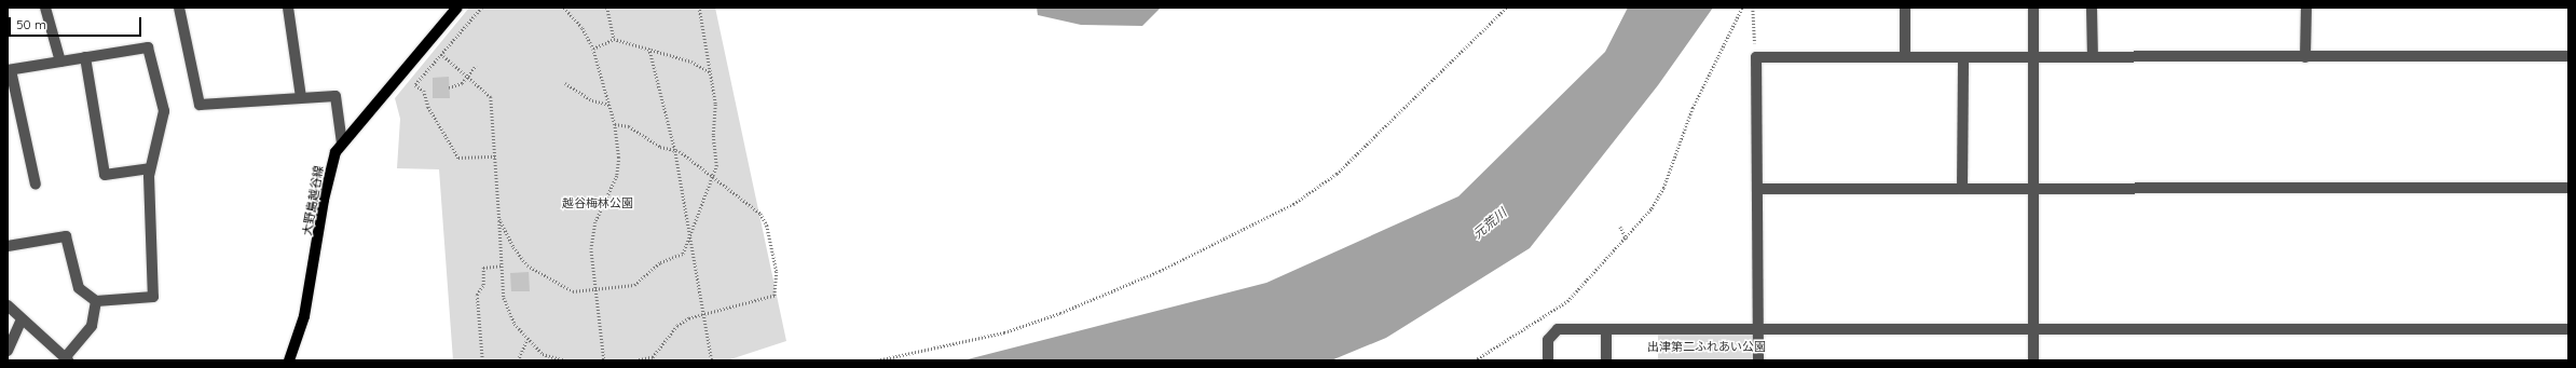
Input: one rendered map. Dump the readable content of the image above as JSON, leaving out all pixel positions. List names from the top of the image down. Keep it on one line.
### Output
{"streets":{"main road":["大野島越谷線"]},"water":["元荒川"],"parks":["越谷梅林公園","出津第二ふれあい公園"],"scale_bar":"50 m"}
